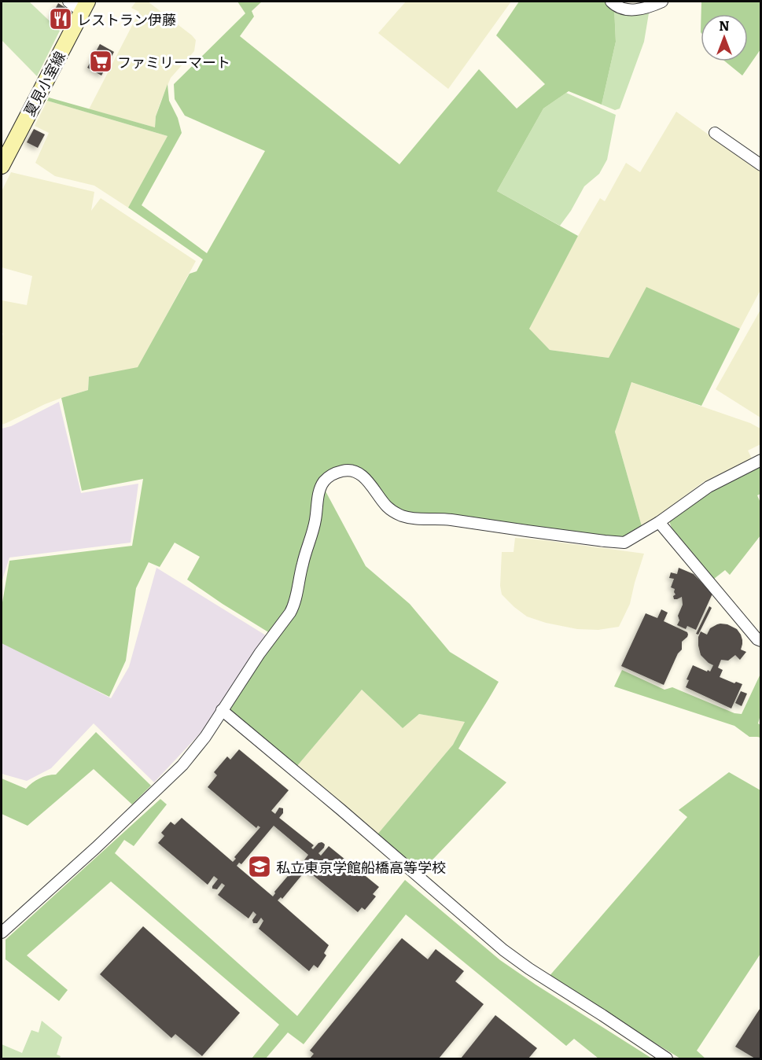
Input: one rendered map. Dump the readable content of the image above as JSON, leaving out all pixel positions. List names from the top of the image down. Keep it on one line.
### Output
{"streets":{"main road":["夏見小室線"]},"places":{"restaurant":["レストラン伊藤"],"supermarket":["ファミリーマート"],"school or university":["私立東京学館船橋高等学校"]},"north":"top"}
